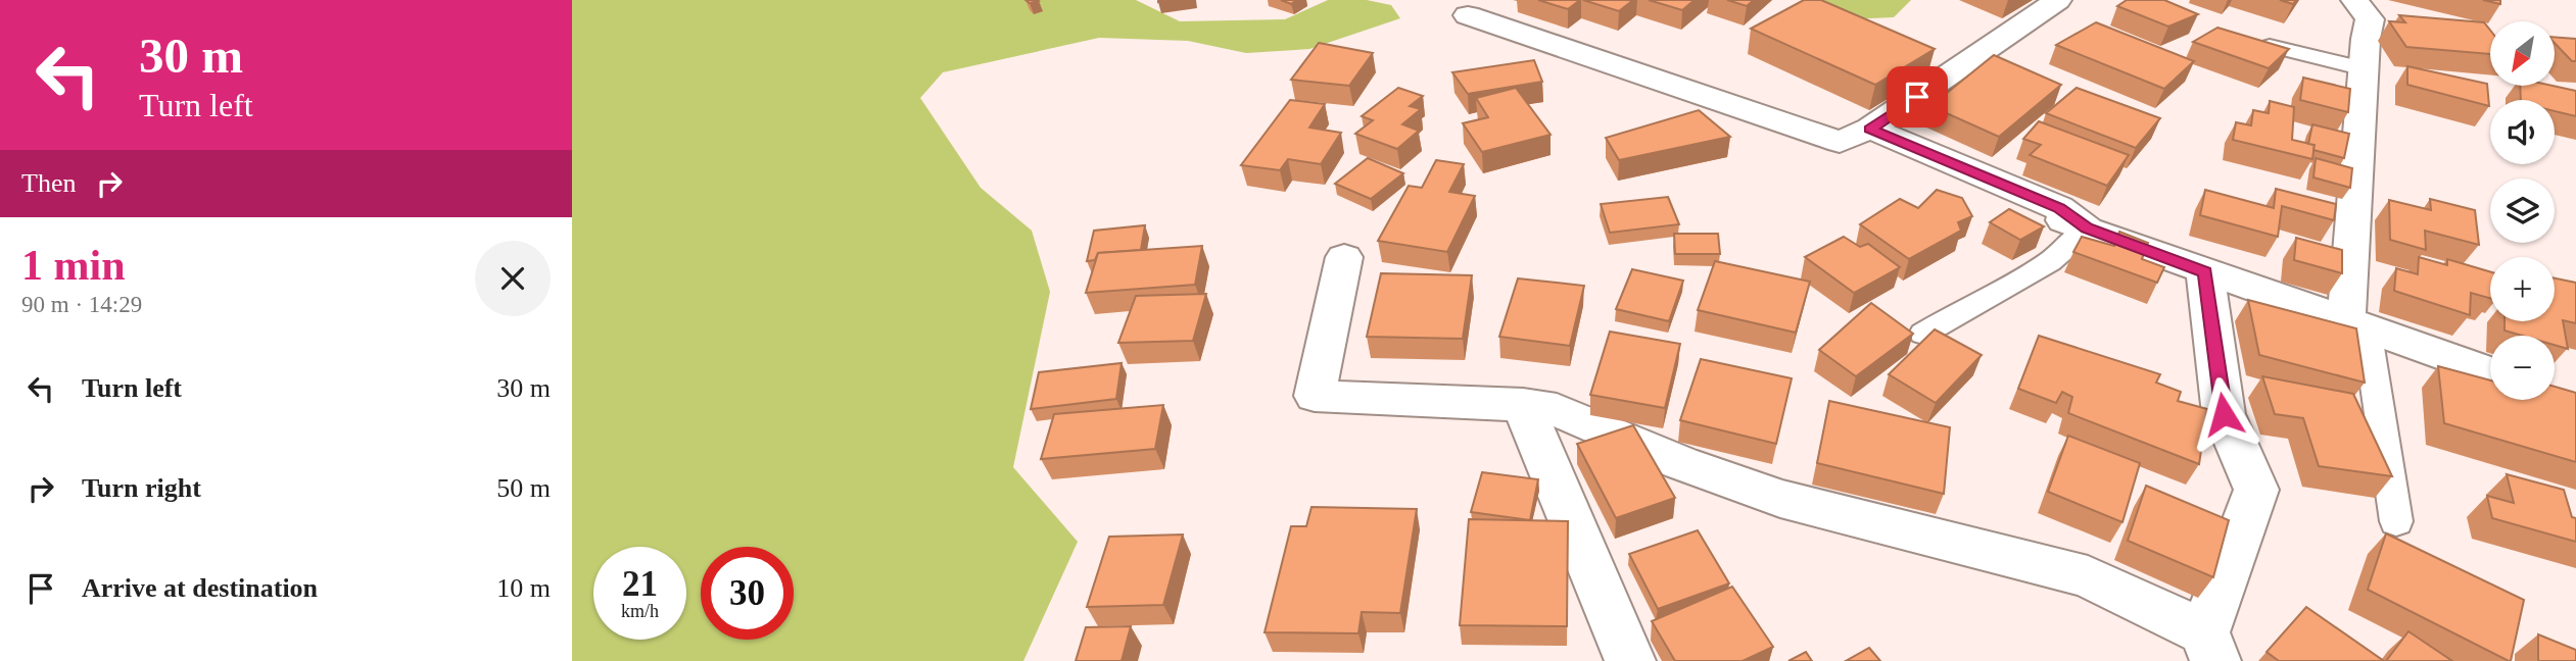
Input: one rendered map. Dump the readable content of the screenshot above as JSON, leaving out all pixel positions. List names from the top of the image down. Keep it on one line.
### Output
{"north":"bottom left","page":{"turn":["30 m","Turn left"],"map_buttons":["+","−"],"then":"Then","heading":["1 min","90 m · 14:29"],"list":[{"name":"Turn left","value":"30 m"},{"name":"Turn right","value":"50 m"},{"name":"Arrive at destination","value":"10 m"}],"speed":"21 km/h","limit":"30"}}
